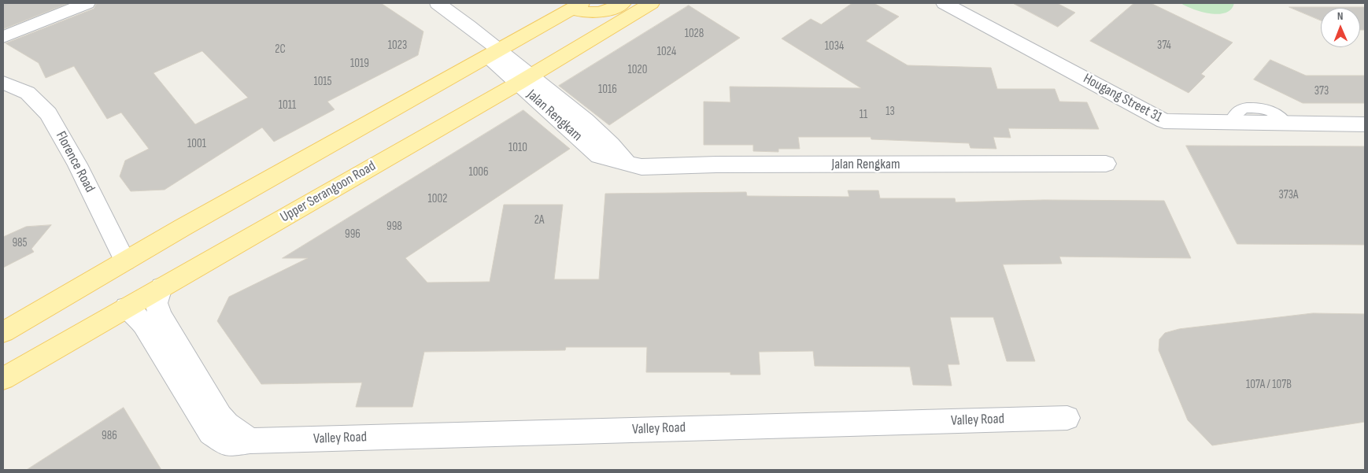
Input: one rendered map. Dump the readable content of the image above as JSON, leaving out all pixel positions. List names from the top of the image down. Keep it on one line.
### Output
{"streets":{"main road":["Upper Serangoon Road"],"street":["Hougang Street 31","Jalan Rengkam","Florence Road","Valley Road"]},"crossings":[["Jalan Rengkam","Upper Serangoon Road"],["Upper Serangoon Road","Valley Road"]],"house_numbers":["1028","1023","374","1034","2C","1024","1019","1020","1015","1016","373","1011","13","11","1001","1010","1006","373A","1002","2A","998","996","985","107A / 107B","986"],"north":"top"}
